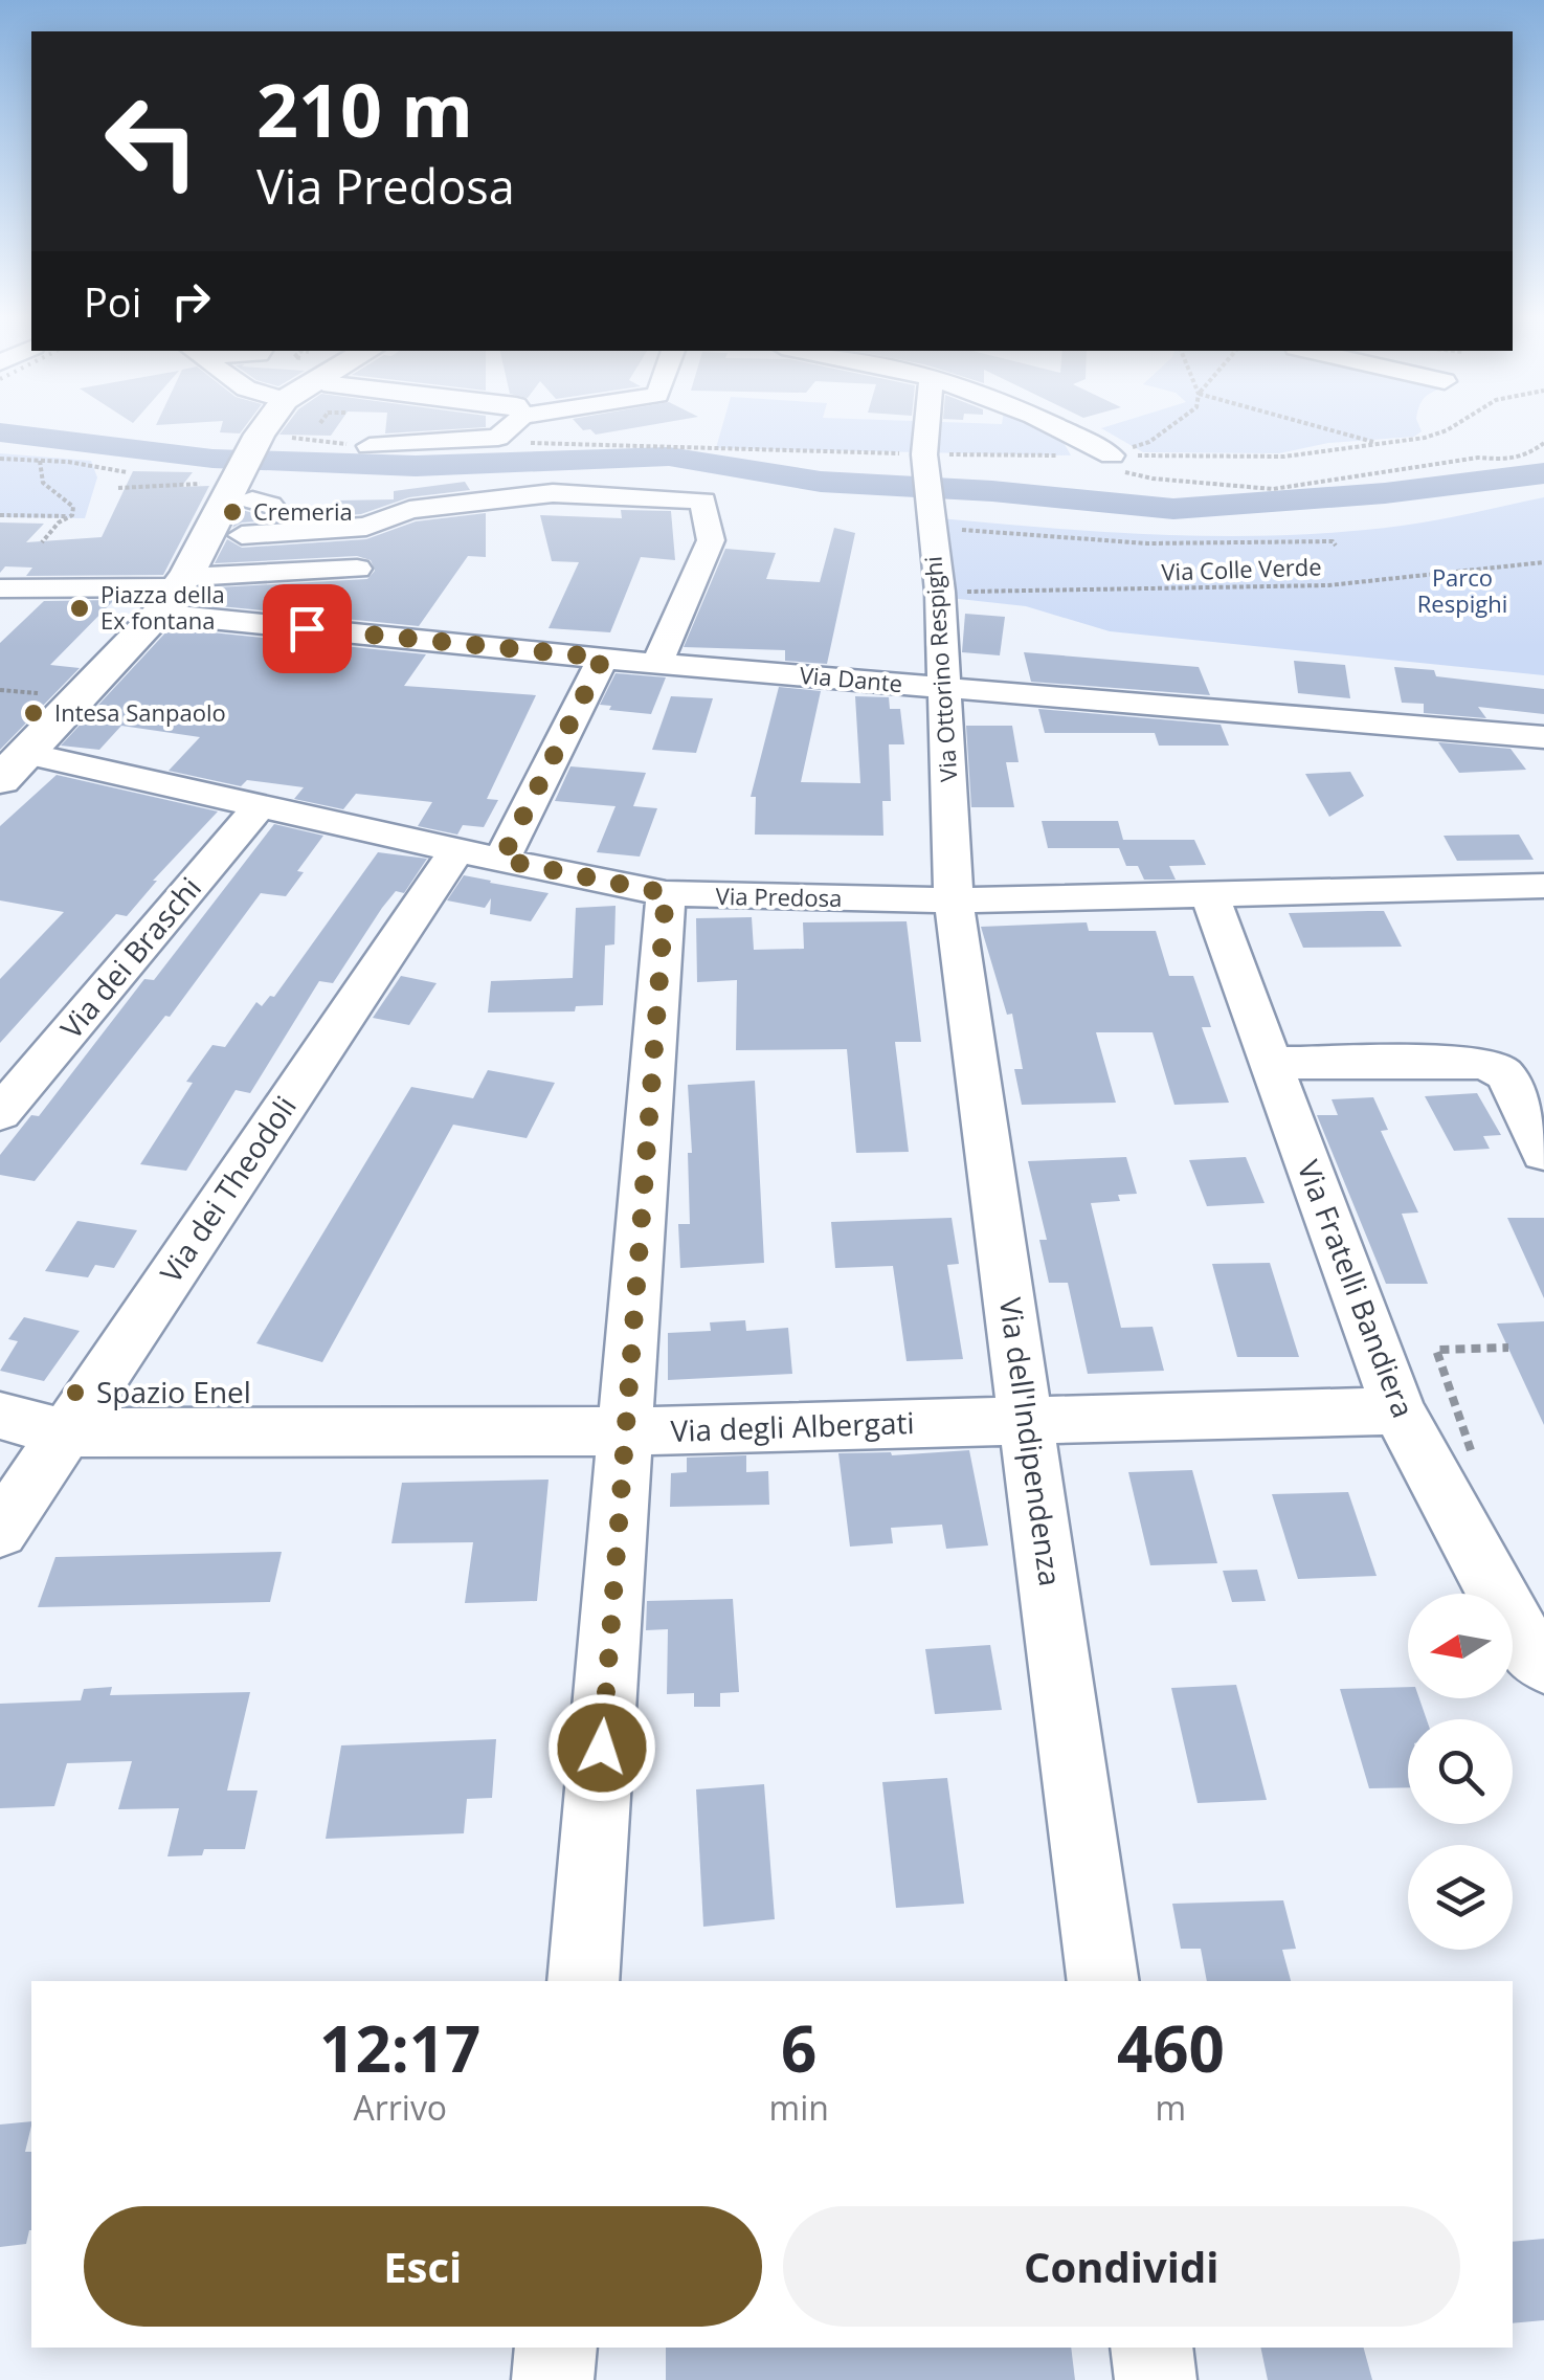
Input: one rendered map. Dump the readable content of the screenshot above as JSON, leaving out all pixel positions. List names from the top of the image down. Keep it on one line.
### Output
{"streets":{"street":["Via Ottorino Respighi","Via Dante","Via Predosa","Via dei Braschi","Via dei Theodoli","Via Fratelli Bandiera","Via degli Albergati","Via dell'Indipendenza"],"path":["Via Colle Verde"]},"crossings":[["Via Colle Verde","Via Ottorino Respighi"],["Via Ottorino Respighi","Via Dante"],["Via Ottorino Respighi","Via Predosa"],["Via Ottorino Respighi","Via dell'Indipendenza"],["Via Predosa","Via dei Braschi"],["Via Predosa","Via dei Theodoli"],["Via Predosa","Via Fratelli Bandiera"],["Via Predosa","Via dell'Indipendenza"],["Via dei Theodoli","Via degli Albergati"],["Via Fratelli Bandiera","Via degli Albergati"],["Via degli Albergati","Via dell'Indipendenza"]],"parks":["Parco Respighi"],"places":["Cremeria","Piazza della Ex fontana","Intesa Sanpaolo","Spazio Enel"],"north":"left","page":{"turn":["210 m","Via Predosa"],"then":"Poi","eta":["12:17","Arrivo","6","min","460","m"],"buttons":["Esci","Condividi"]}}
